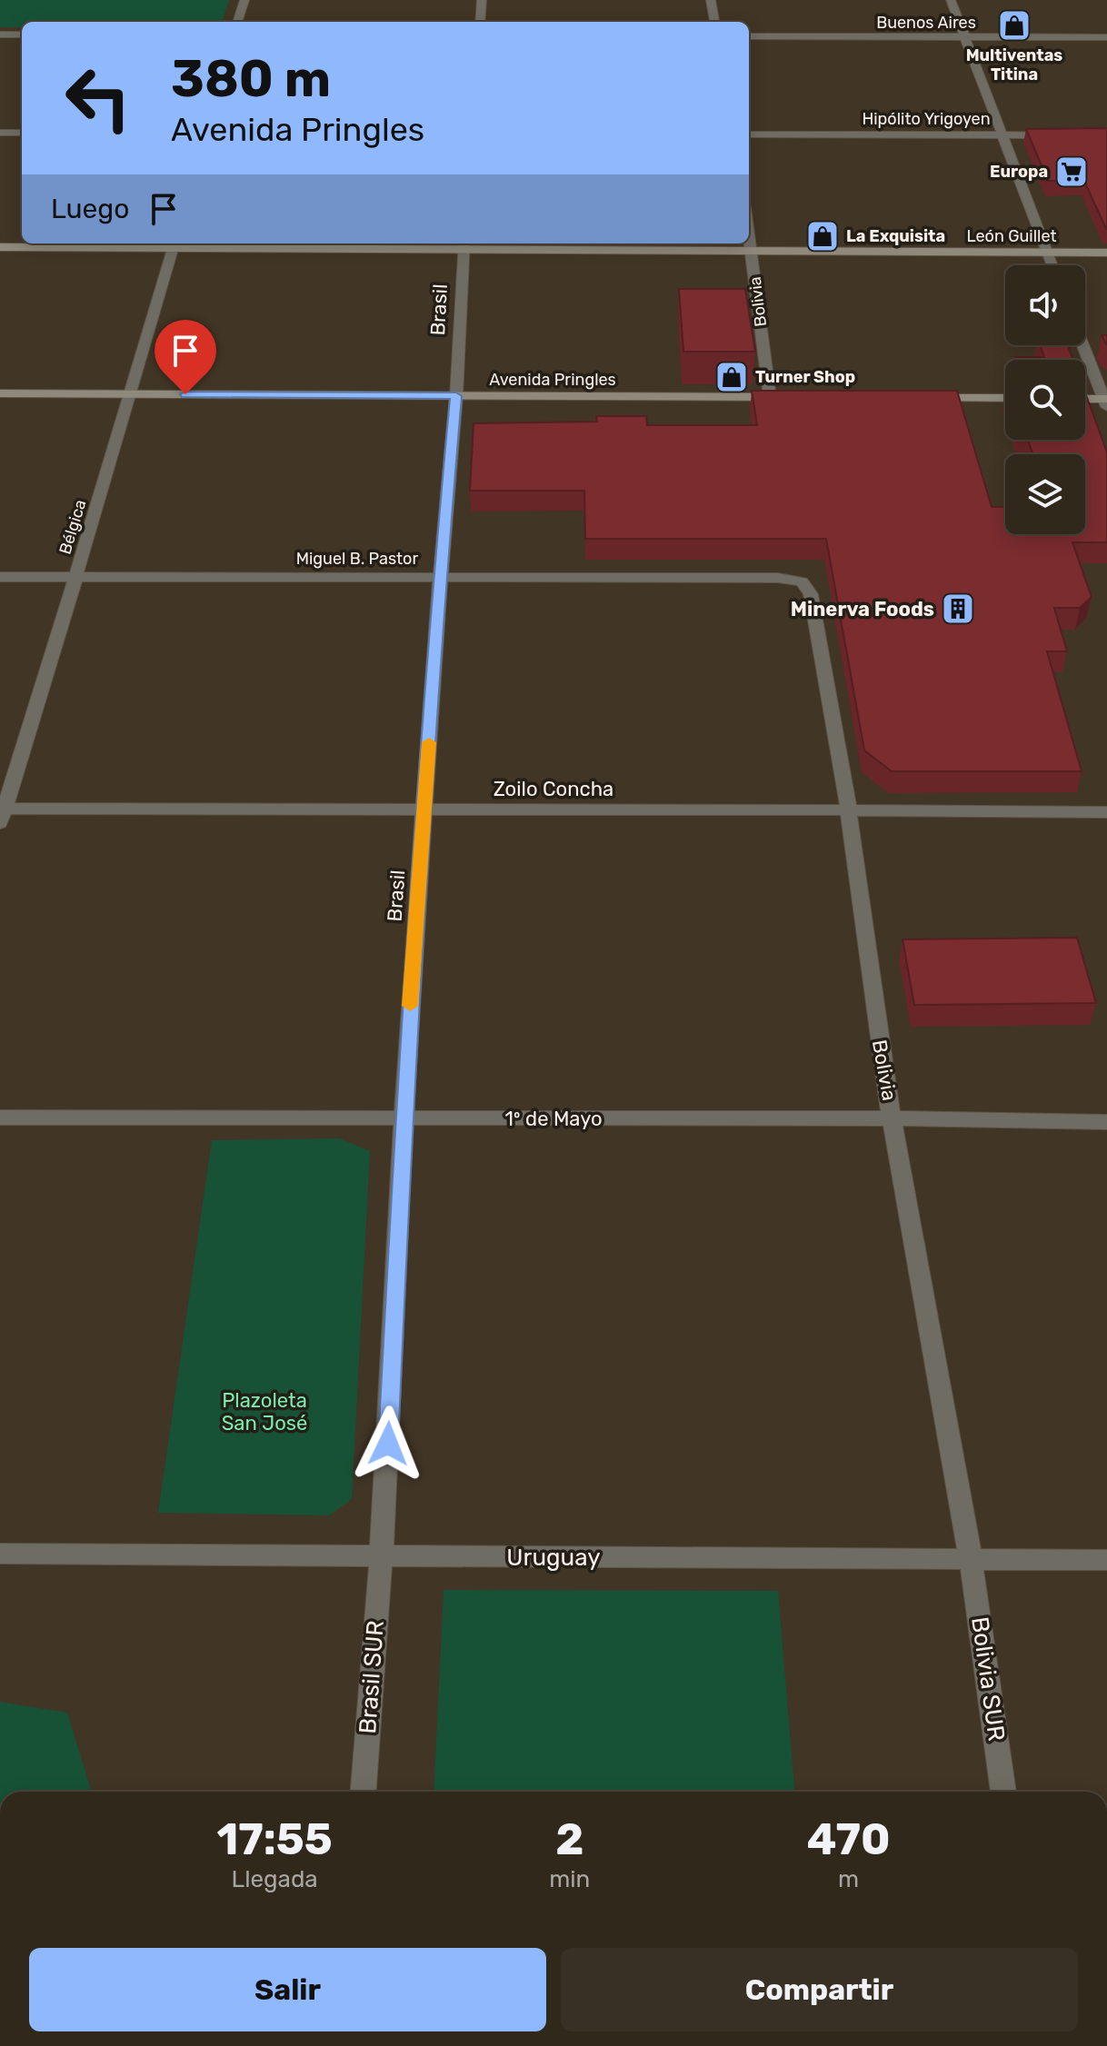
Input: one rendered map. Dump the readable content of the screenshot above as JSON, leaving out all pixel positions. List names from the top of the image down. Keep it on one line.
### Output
{"streets":{"street":["Buenos Aires","Hipólito Yrigoyen","León Guillet","Bolivia","Brasil","Avenida Pringles","Bélgica","Miguel B. Pastor","Zoilo Concha","1º de Mayo","Uruguay","Brasil SUR","Bolivia SUR"]},"crossings":[["León Guillet","Bolivia"],["León Guillet","Brasil"],["León Guillet","Bélgica"],["Bolivia","Avenida Pringles"],["Bolivia","Miguel B. Pastor"],["Bolivia","Zoilo Concha"],["Bolivia","1º de Mayo"],["Bolivia","Uruguay"],["Bolivia","Bolivia SUR"],["Brasil","Avenida Pringles"],["Brasil","Miguel B. Pastor"],["Brasil","Zoilo Concha"],["Brasil","1º de Mayo"],["Brasil","Uruguay"],["Brasil","Brasil SUR"],["Avenida Pringles","Bélgica"],["Bélgica","Miguel B. Pastor"],["Bélgica","Zoilo Concha"],["Uruguay","Brasil SUR"],["Uruguay","Bolivia SUR"]],"parks":["Plazoleta San José"],"places":{"shop":["Multiventas Titina","La Exquisita","Turner Shop"],"supermarket":["Europa"],"building":["Minerva Foods"]},"page":{"turn":["380 m","Avenida Pringles"],"then":"Luego","eta":["17:55","Llegada","2","min","470","m"],"buttons":["Salir","Compartir"]}}
